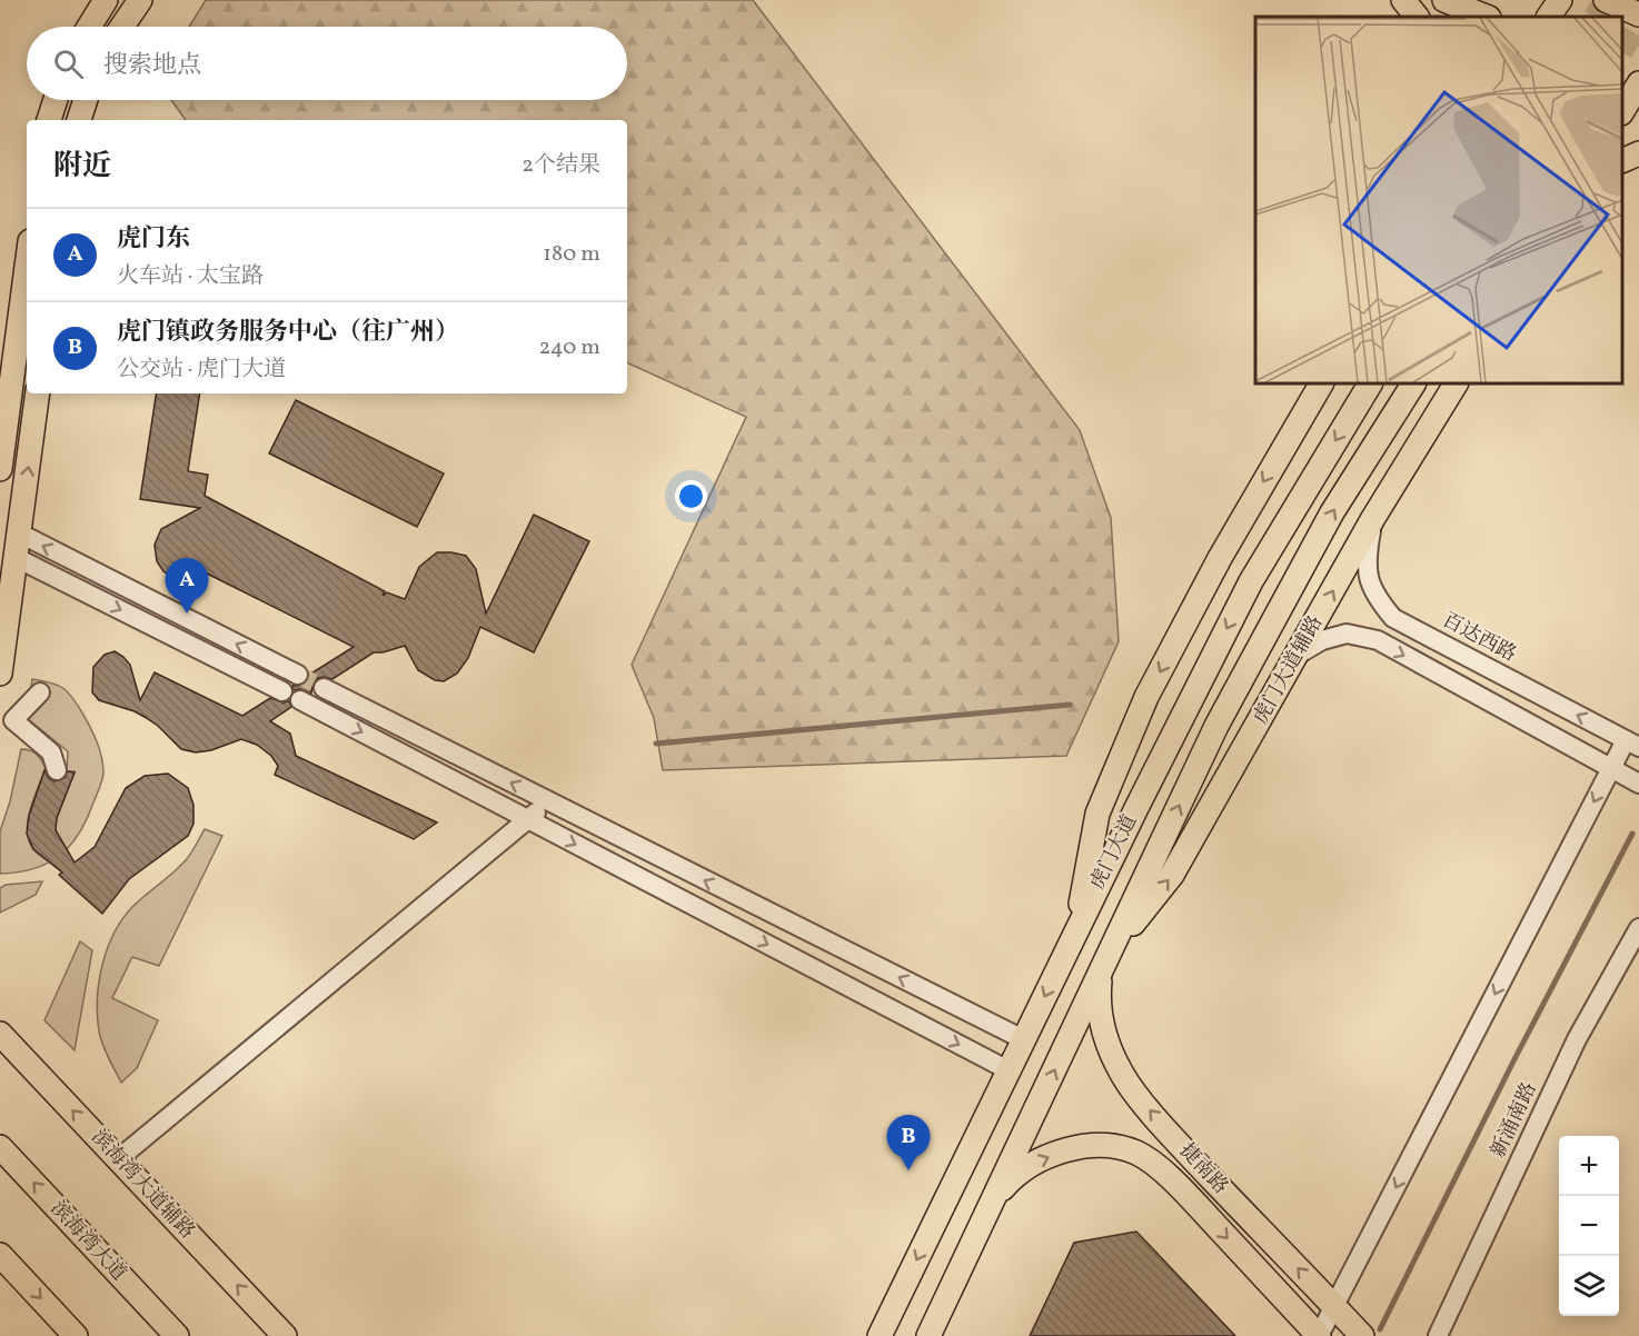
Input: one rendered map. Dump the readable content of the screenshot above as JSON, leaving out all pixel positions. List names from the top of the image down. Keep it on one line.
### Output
{"streets":{"main road":["虎门大道辅路","虎门大道","捷南路","滨海湾大道辅路","滨海湾大道"],"street":["百达西路","新涌南路"]},"crossings":[["百达西路","虎门大道辅路"],["虎门大道辅路","虎门大道"],["虎门大道辅路","捷南路"],["虎门大道","捷南路"]],"one_way":["百达西路","滨海湾大道辅路"],"page":{"search":"搜索地点","heading":["附近","2个结果"],"list":[{"mark":"A","name":"虎门东","note":"火车站 · 太宝路","value":"180 m"},{"mark":"B","name":"虎门镇政务服务中心（往广州）","note":"公交站 · 虎门大道","value":"240 m"}],"pins":["A","B"],"map_buttons":["+","−"]}}
